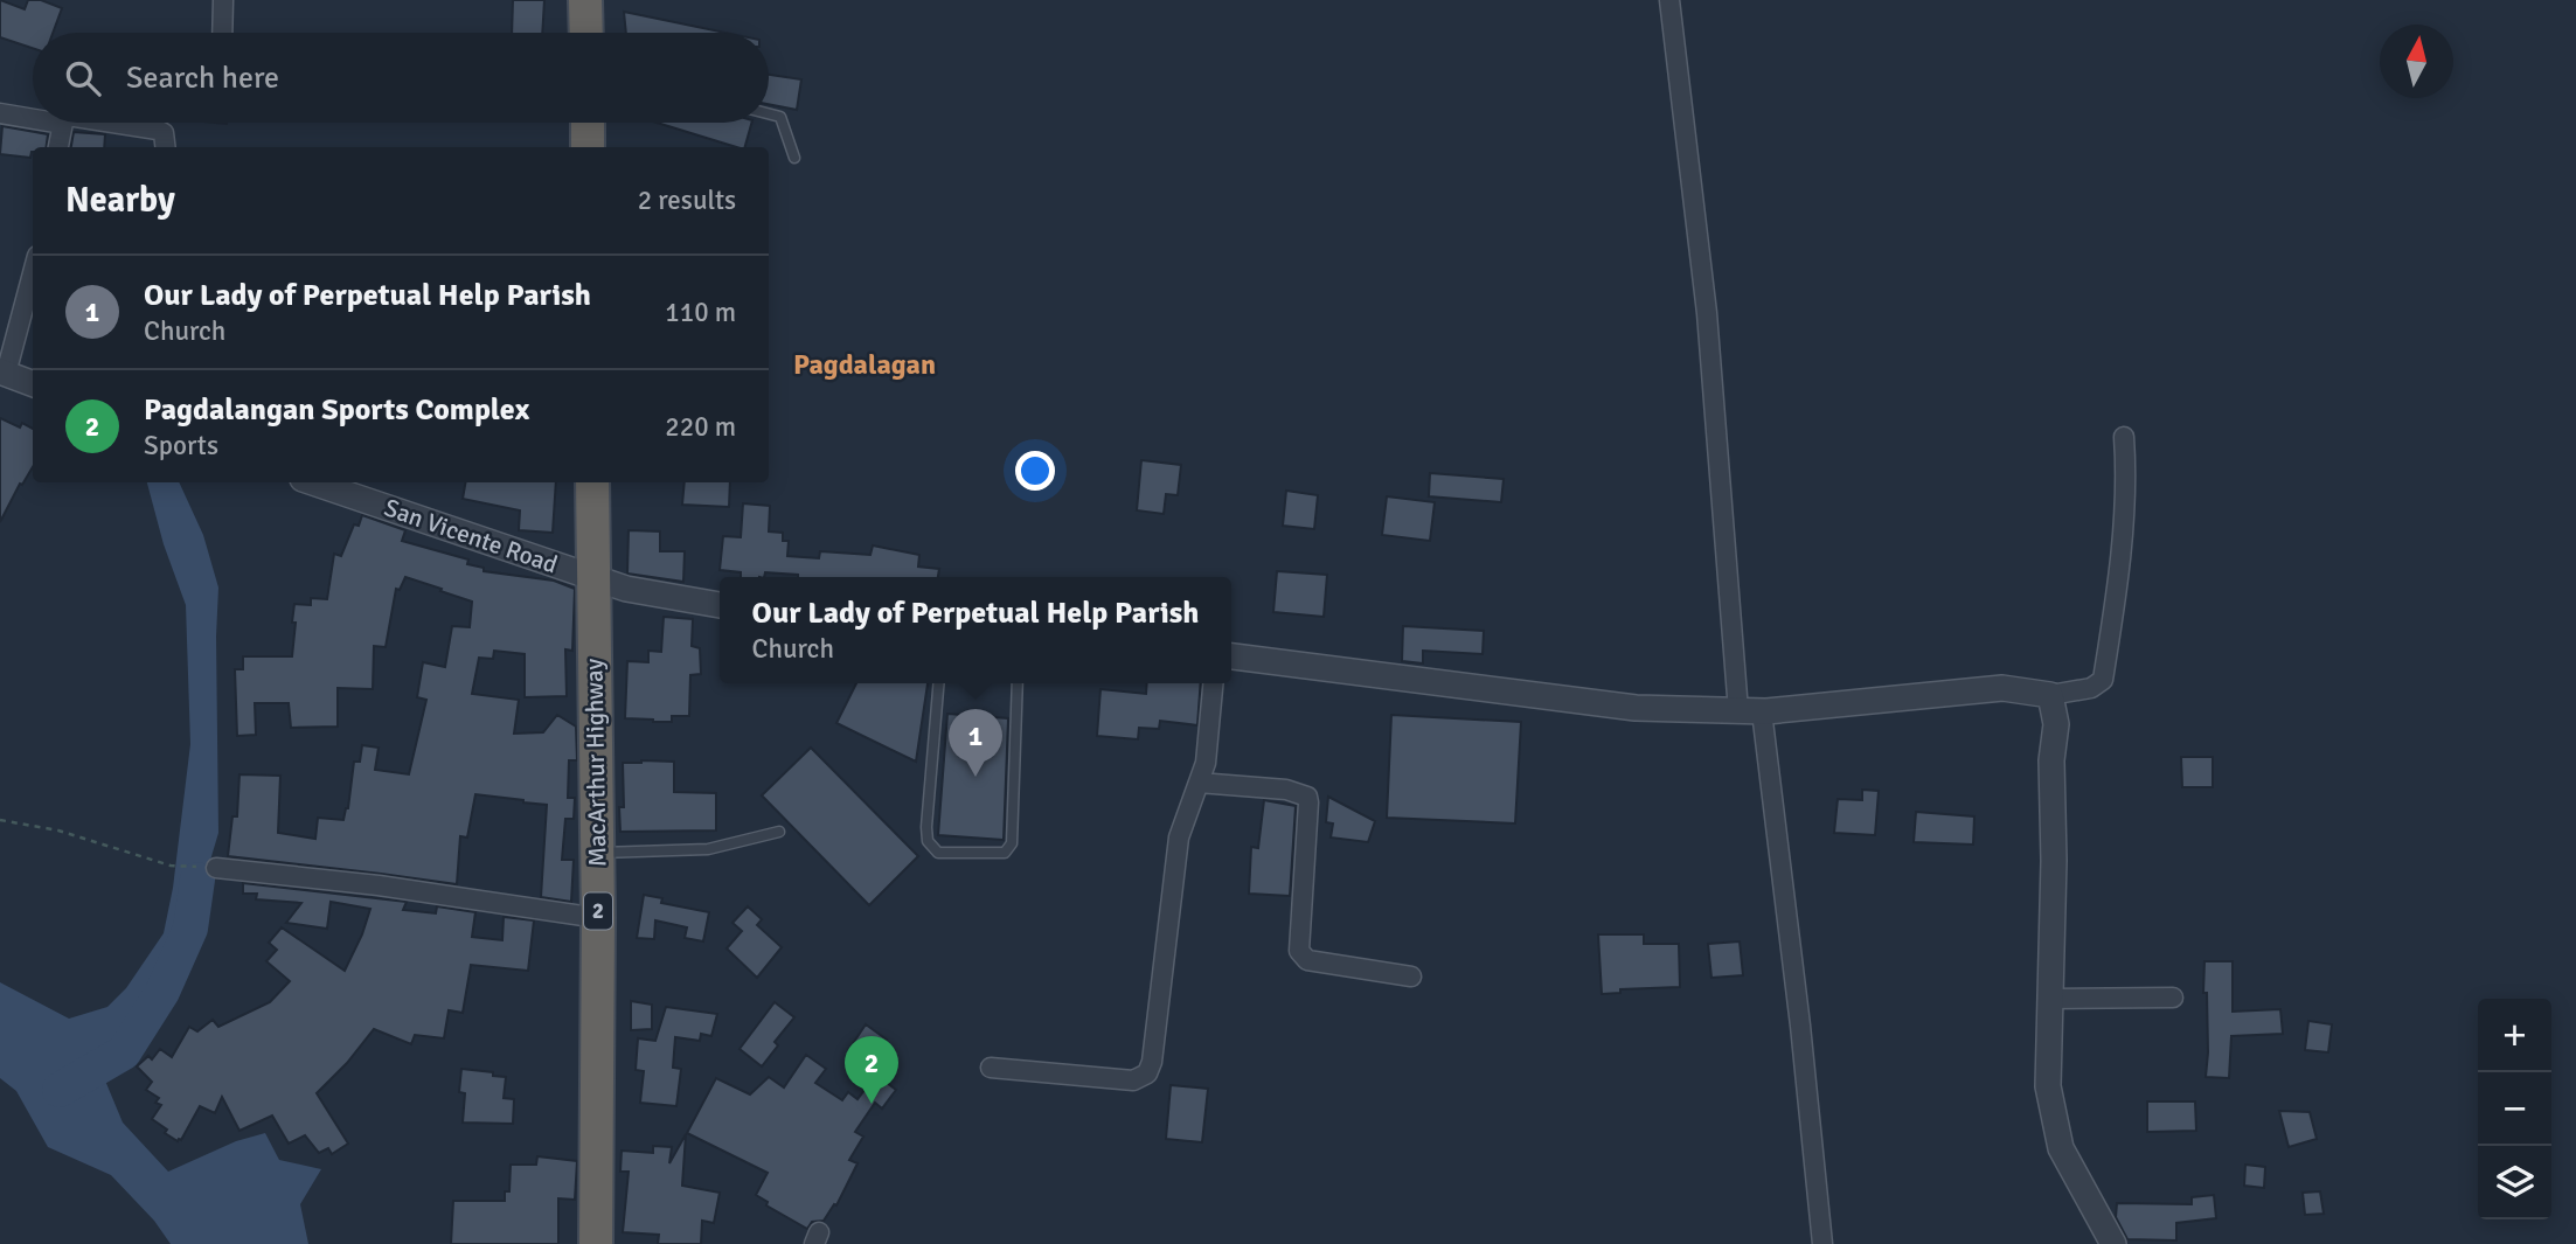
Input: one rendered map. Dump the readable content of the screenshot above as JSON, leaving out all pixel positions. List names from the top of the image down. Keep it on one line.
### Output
{"streets":{"highway":["MacArthur Highway","2"],"street":["San Vicente Road"]},"crossings":[["San Vicente Road","MacArthur Highway"]],"districts":["Pagdalagan"],"north":"top","page":{"search":"Search here","heading":["Nearby","2 results"],"list":[{"mark":"1","name":"Our Lady of Perpetual Help Parish","note":"Church","value":"110 m"},{"mark":"2","name":"Pagdalangan Sports Complex","note":"Sports","value":"220 m"}],"popup":["Our Lady of Perpetual Help Parish","Church"],"pins":["1","2"],"map_buttons":["+","−"]}}
